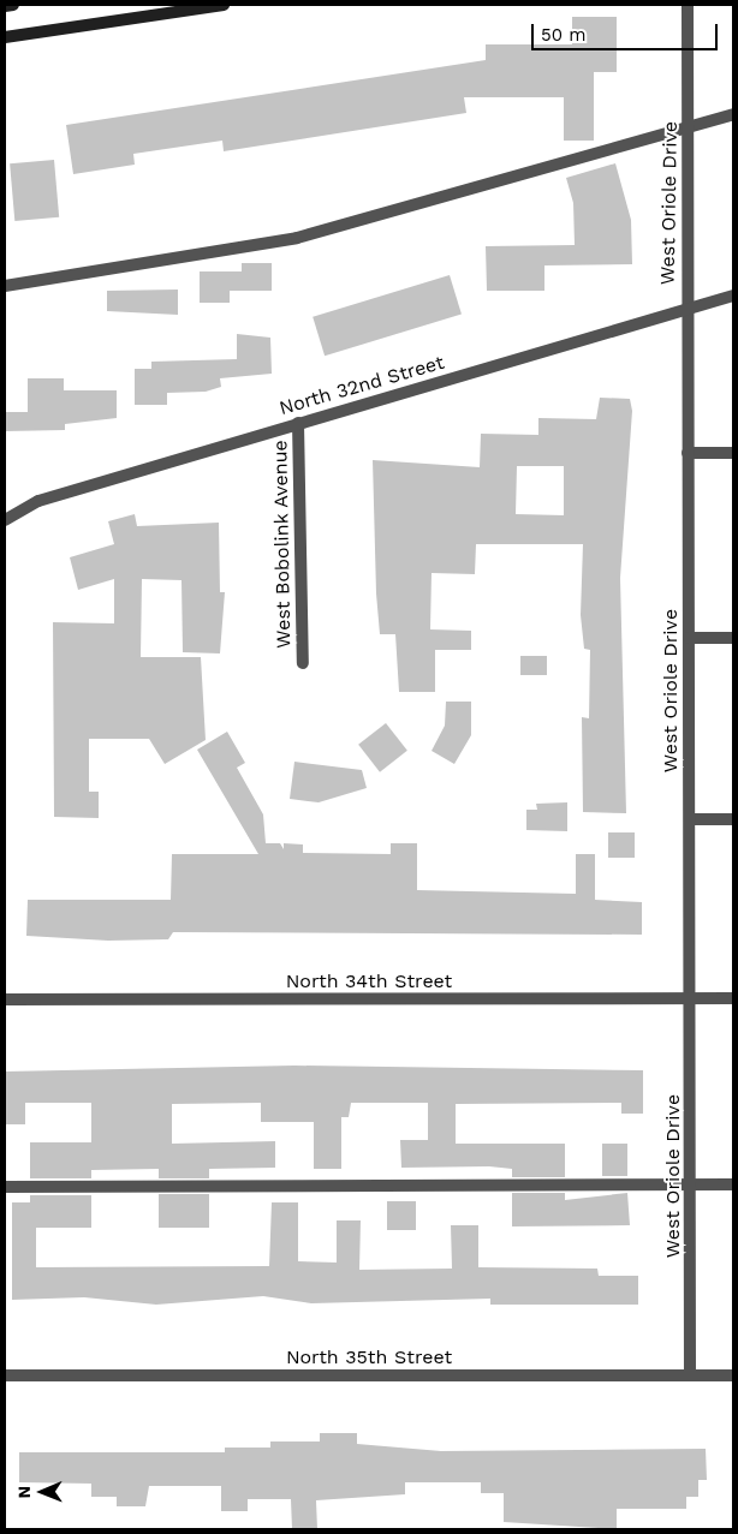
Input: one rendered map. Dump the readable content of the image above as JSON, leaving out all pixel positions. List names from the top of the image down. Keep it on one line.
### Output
{"streets":{"street":["West Oriole Drive","North 32nd Street","West Bobolink Avenue","North 34th Street","North 35th Street"]},"crossings":[["West Oriole Drive","North 32nd Street"],["West Oriole Drive","North 34th Street"],["West Oriole Drive","North 35th Street"],["North 32nd Street","West Bobolink Avenue"]],"scale_bar":"50 m","north":"left"}
